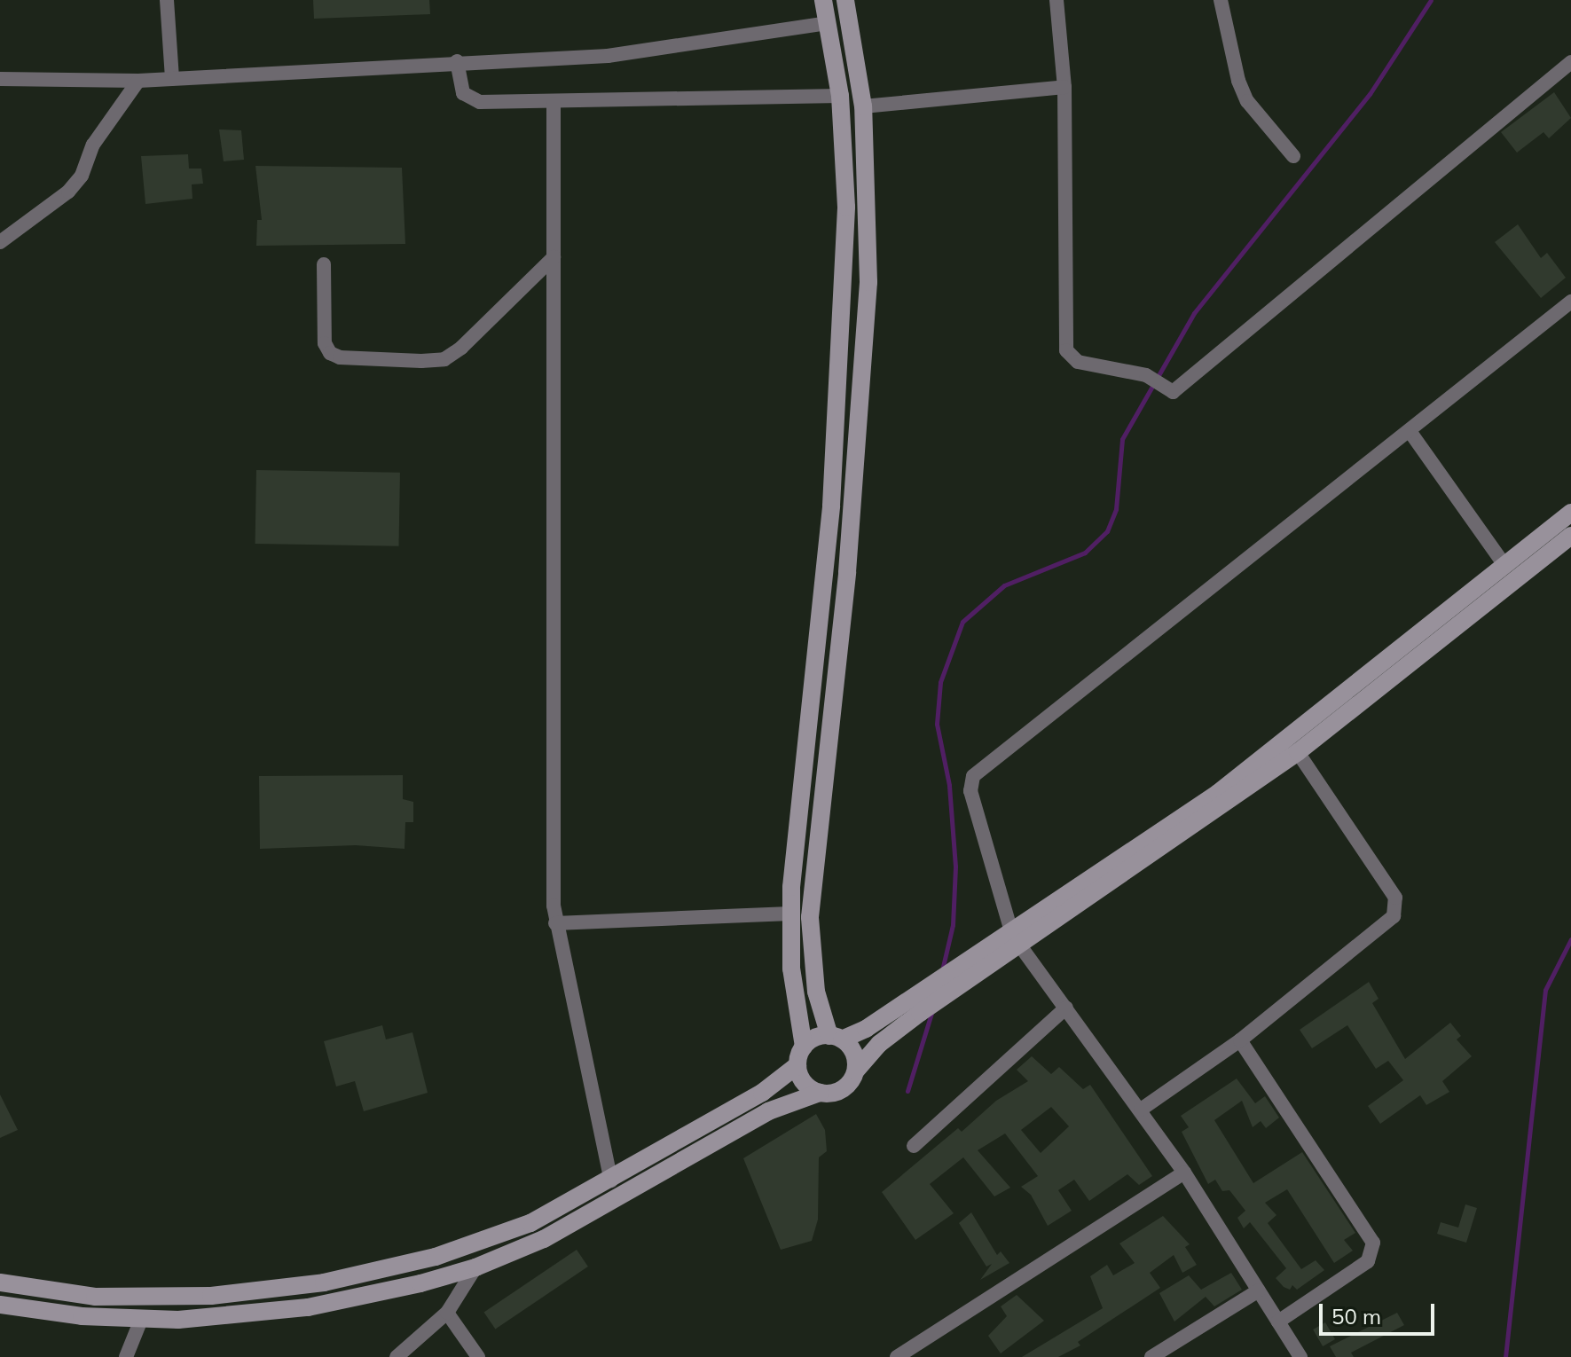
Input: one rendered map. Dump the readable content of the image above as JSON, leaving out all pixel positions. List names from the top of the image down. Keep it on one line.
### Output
{"scale_bar":"50 m"}
